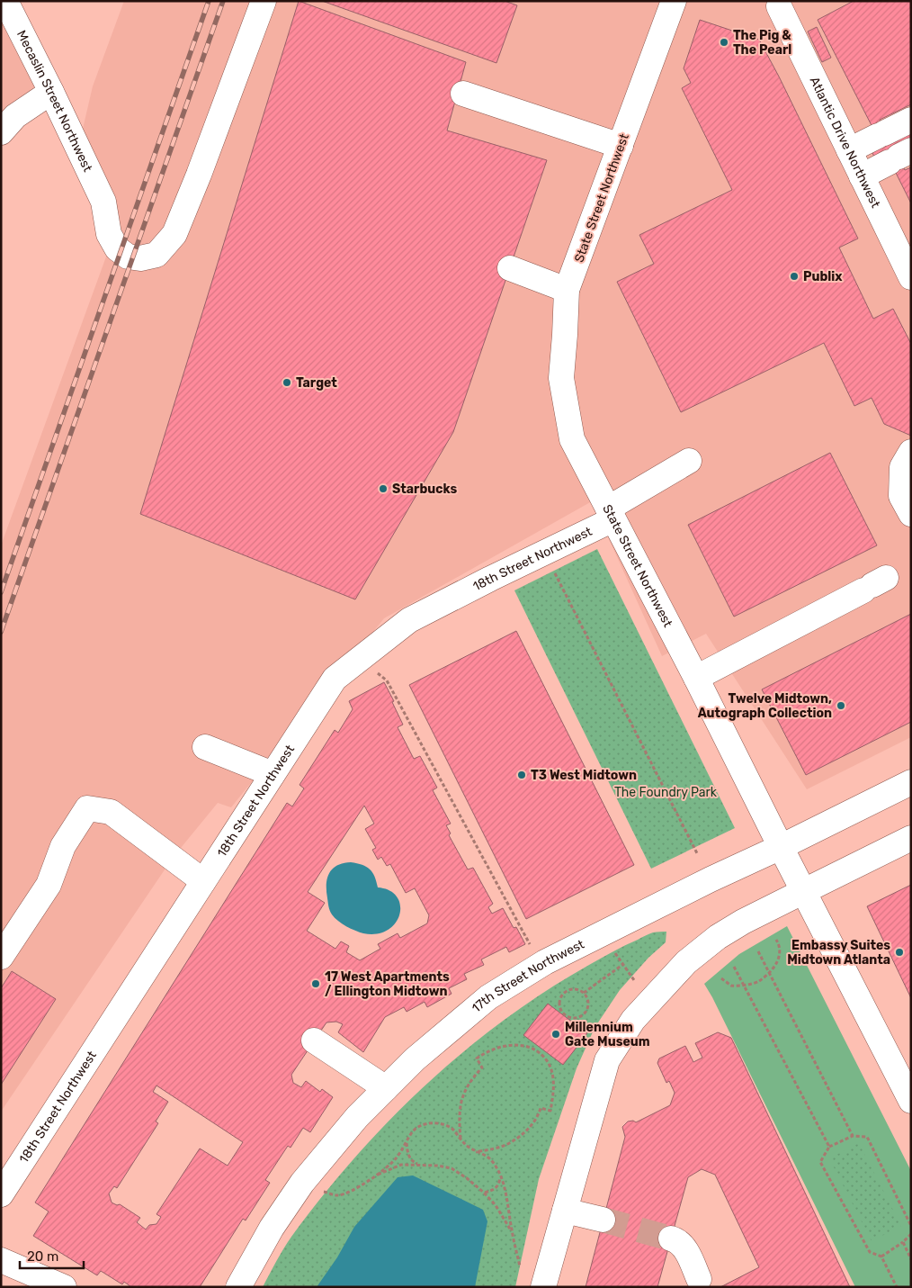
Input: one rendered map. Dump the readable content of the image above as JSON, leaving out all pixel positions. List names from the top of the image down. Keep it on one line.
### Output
{"streets":{"street":["Mecaslin Street Northwest","Atlantic Drive Northwest","State Street Northwest","18th Street Northwest","17th Street Northwest"]},"crossings":[["State Street Northwest","18th Street Northwest"],["State Street Northwest","17th Street Northwest"]],"parks":["The Foundry Park"],"places":["The Pig & The Pearl","Publix","Target","Starbucks","Twelve Midtown, Autograph Collection","T3 West Midtown","Embassy Suites Midtown Atlanta","17 West Apartments / Ellington Midtown","Millennium Gate Museum"],"scale_bar":"20 m"}
